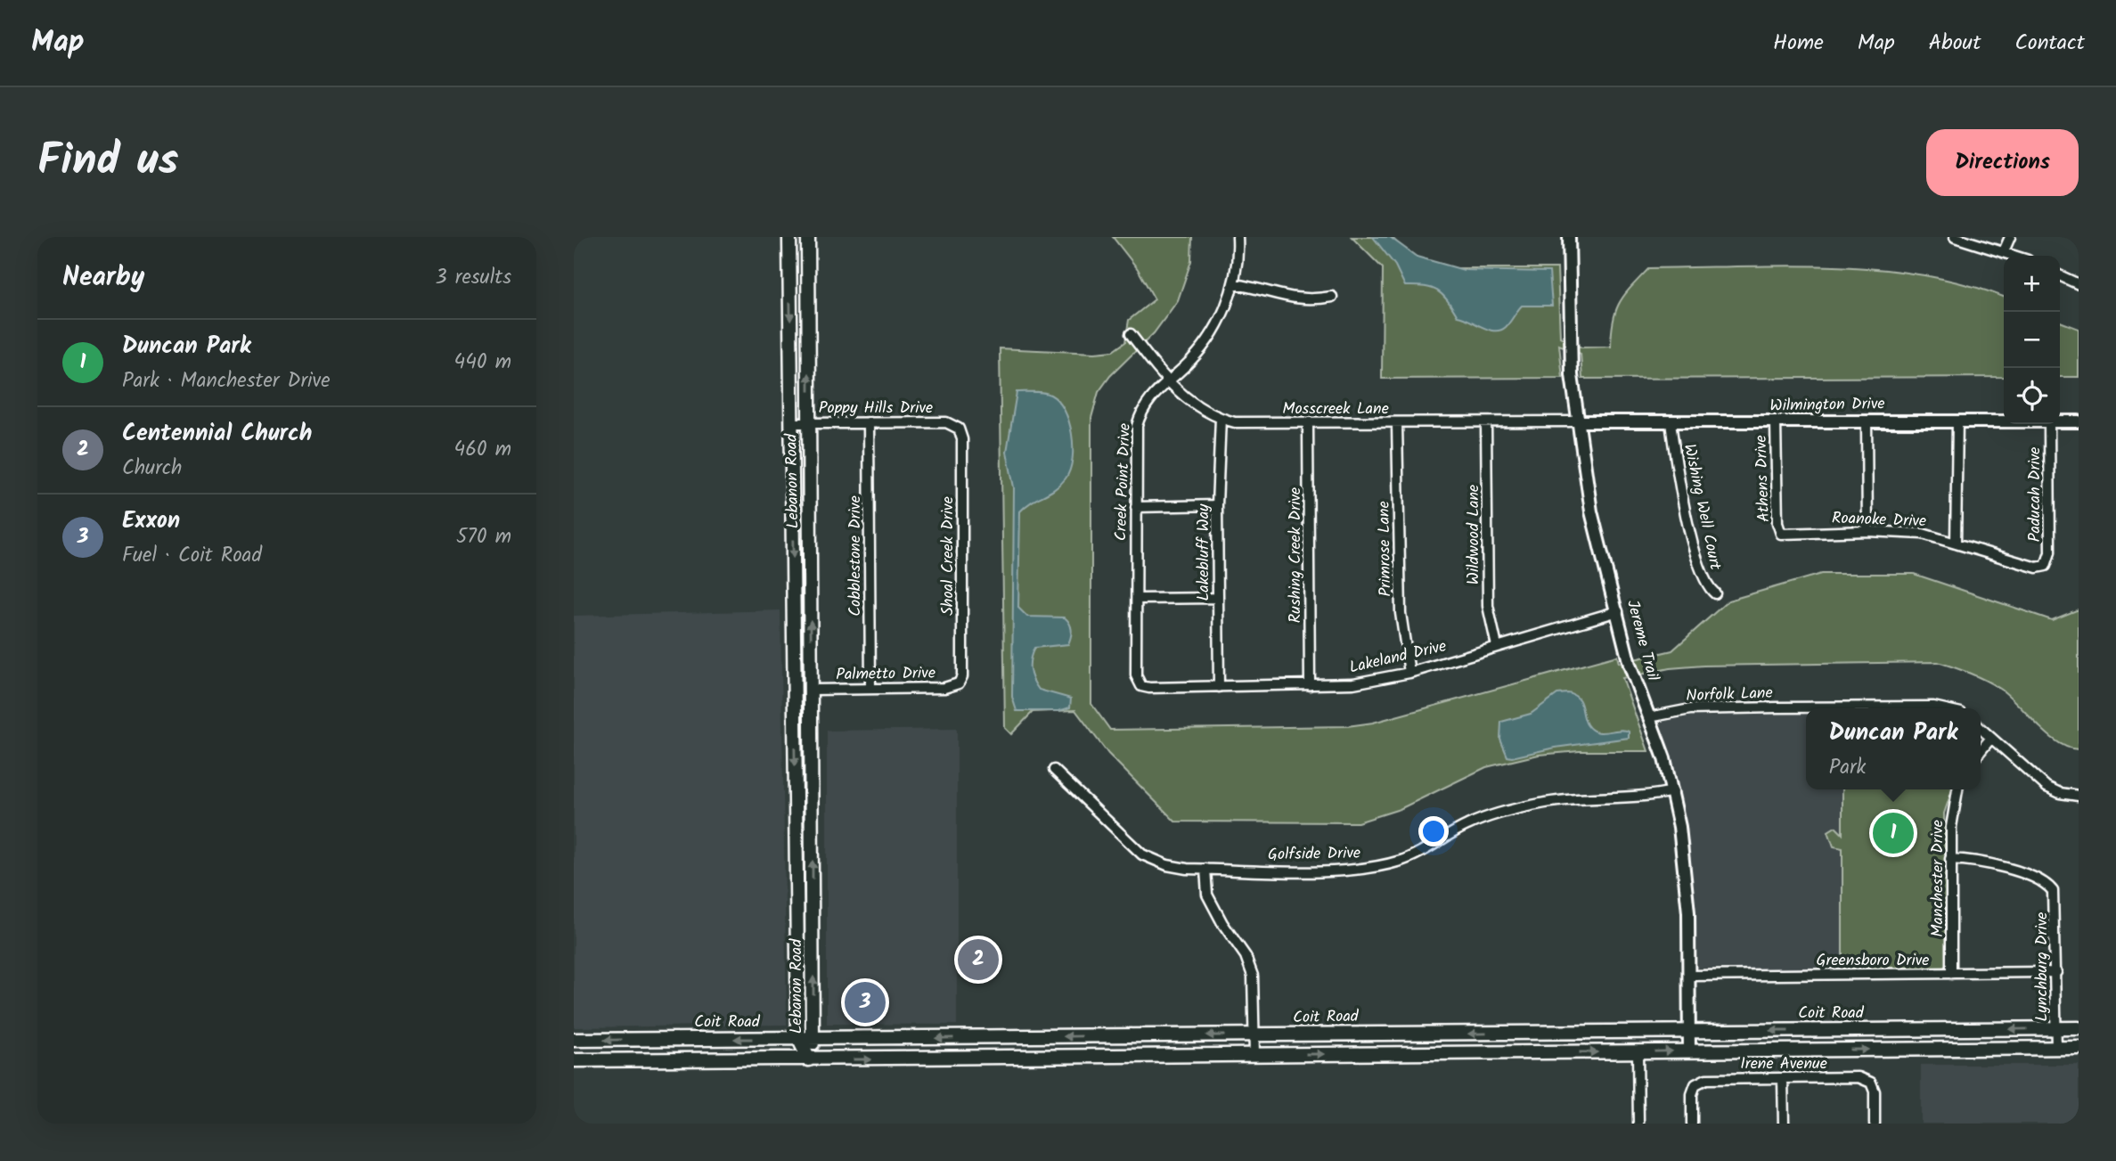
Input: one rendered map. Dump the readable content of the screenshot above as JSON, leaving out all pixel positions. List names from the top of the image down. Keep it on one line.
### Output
{"streets":{"main road":["Lebanon Road","Coit Road"],"street":["Wilmington Drive","Poppy Hills Drive","Mosscreek Lane","Athens Drive","Creek Point Drive","Paducah Drive","Wishing Well Court","Roanoke Drive","Wildwood Lane","Primrose Lane","Lakebluff Way","Rushing Creek Drive","Cobblestone Drive","Shoal Creek Drive","Jereme Trail","Lakeland Drive","Palmetto Drive","Norfolk Lane","Golfside Drive","Manchester Drive","Greensboro Drive","Lynchburg Drive","Irene Avenue"]},"crossings":[["Wilmington Drive","Mosscreek Lane"],["Wilmington Drive","Athens Drive"],["Wilmington Drive","Wishing Well Court"],["Wilmington Drive","Jereme Trail"],["Poppy Hills Drive","Lebanon Road"],["Poppy Hills Drive","Cobblestone Drive"],["Poppy Hills Drive","Shoal Creek Drive"],["Mosscreek Lane","Creek Point Drive"],["Mosscreek Lane","Wildwood Lane"],["Mosscreek Lane","Primrose Lane"],["Mosscreek Lane","Lakebluff Way"],["Mosscreek Lane","Rushing Creek Drive"],["Mosscreek Lane","Jereme Trail"],["Athens Drive","Roanoke Drive"],["Lebanon Road","Palmetto Drive"],["Lebanon Road","Coit Road"],["Creek Point Drive","Lakeland Drive"],["Paducah Drive","Roanoke Drive"],["Wildwood Lane","Lakeland Drive"],["Primrose Lane","Lakeland Drive"],["Lakebluff Way","Lakeland Drive"],["Rushing Creek Drive","Lakeland Drive"],["Cobblestone Drive","Palmetto Drive"],["Shoal Creek Drive","Palmetto Drive"],["Jereme Trail","Lakeland Drive"],["Jereme Trail","Norfolk Lane"],["Jereme Trail","Golfside Drive"],["Jereme Trail","Greensboro Drive"],["Jereme Trail","Coit Road"],["Manchester Drive","Greensboro Drive"],["Manchester Drive","Lynchburg Drive"],["Greensboro Drive","Lynchburg Drive"],["Lynchburg Drive","Coit Road"]],"page":{"header":"Map","nav":["Home","Map","About","Contact"],"title":"Find us","buttons":"Directions","heading":["Nearby","3 results"],"map_buttons":["+","−"],"list":[{"mark":"1","name":"Duncan Park","note":"Park · Manchester Drive","value":"440 m"},{"mark":"2","name":"Centennial Church","note":"Church","value":"460 m"},{"mark":"3","name":"Exxon","note":"Fuel · Coit Road","value":"570 m"}],"popup":["Duncan Park","Park"],"pins":["1","2","3"]}}
